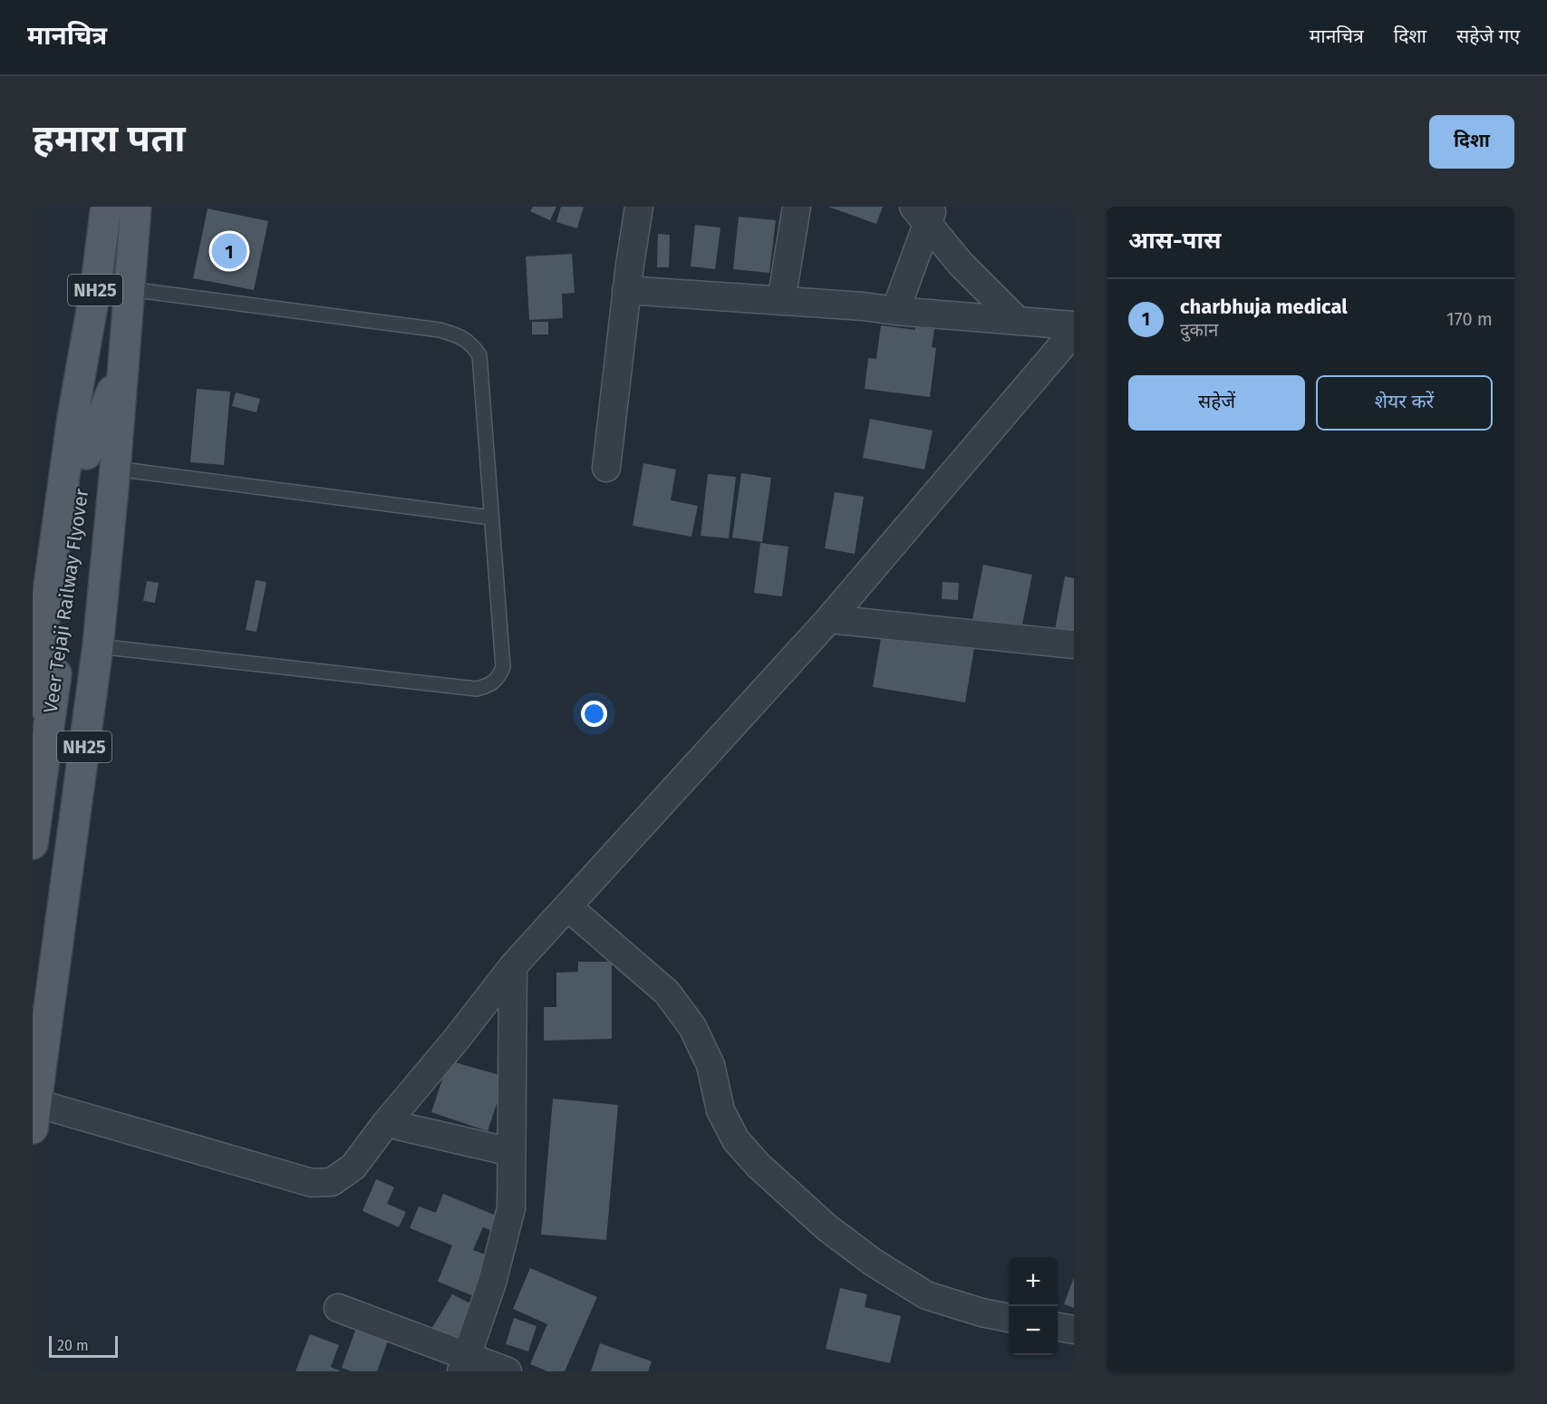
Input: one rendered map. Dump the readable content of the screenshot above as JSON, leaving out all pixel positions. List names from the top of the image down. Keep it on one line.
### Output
{"streets":{"main road":["NH25","Veer Tejaji Railway Flyover"]},"crossings":[["NH25","Veer Tejaji Railway Flyover"]],"scale_bar":"20 m","page":{"header":"मानचित्र","nav":["मानचित्र","दिशा","सहेजे गए"],"buttons":["दिशा",["सहेजें","शेयर करें"]],"title":"हमारा पता","heading":"आस-पास","pins":"1","list":[{"mark":"1","name":"charbhuja medical","note":"दुकान","value":"170 m"}],"map_buttons":["+","−"],"scale":"20 m"}}
